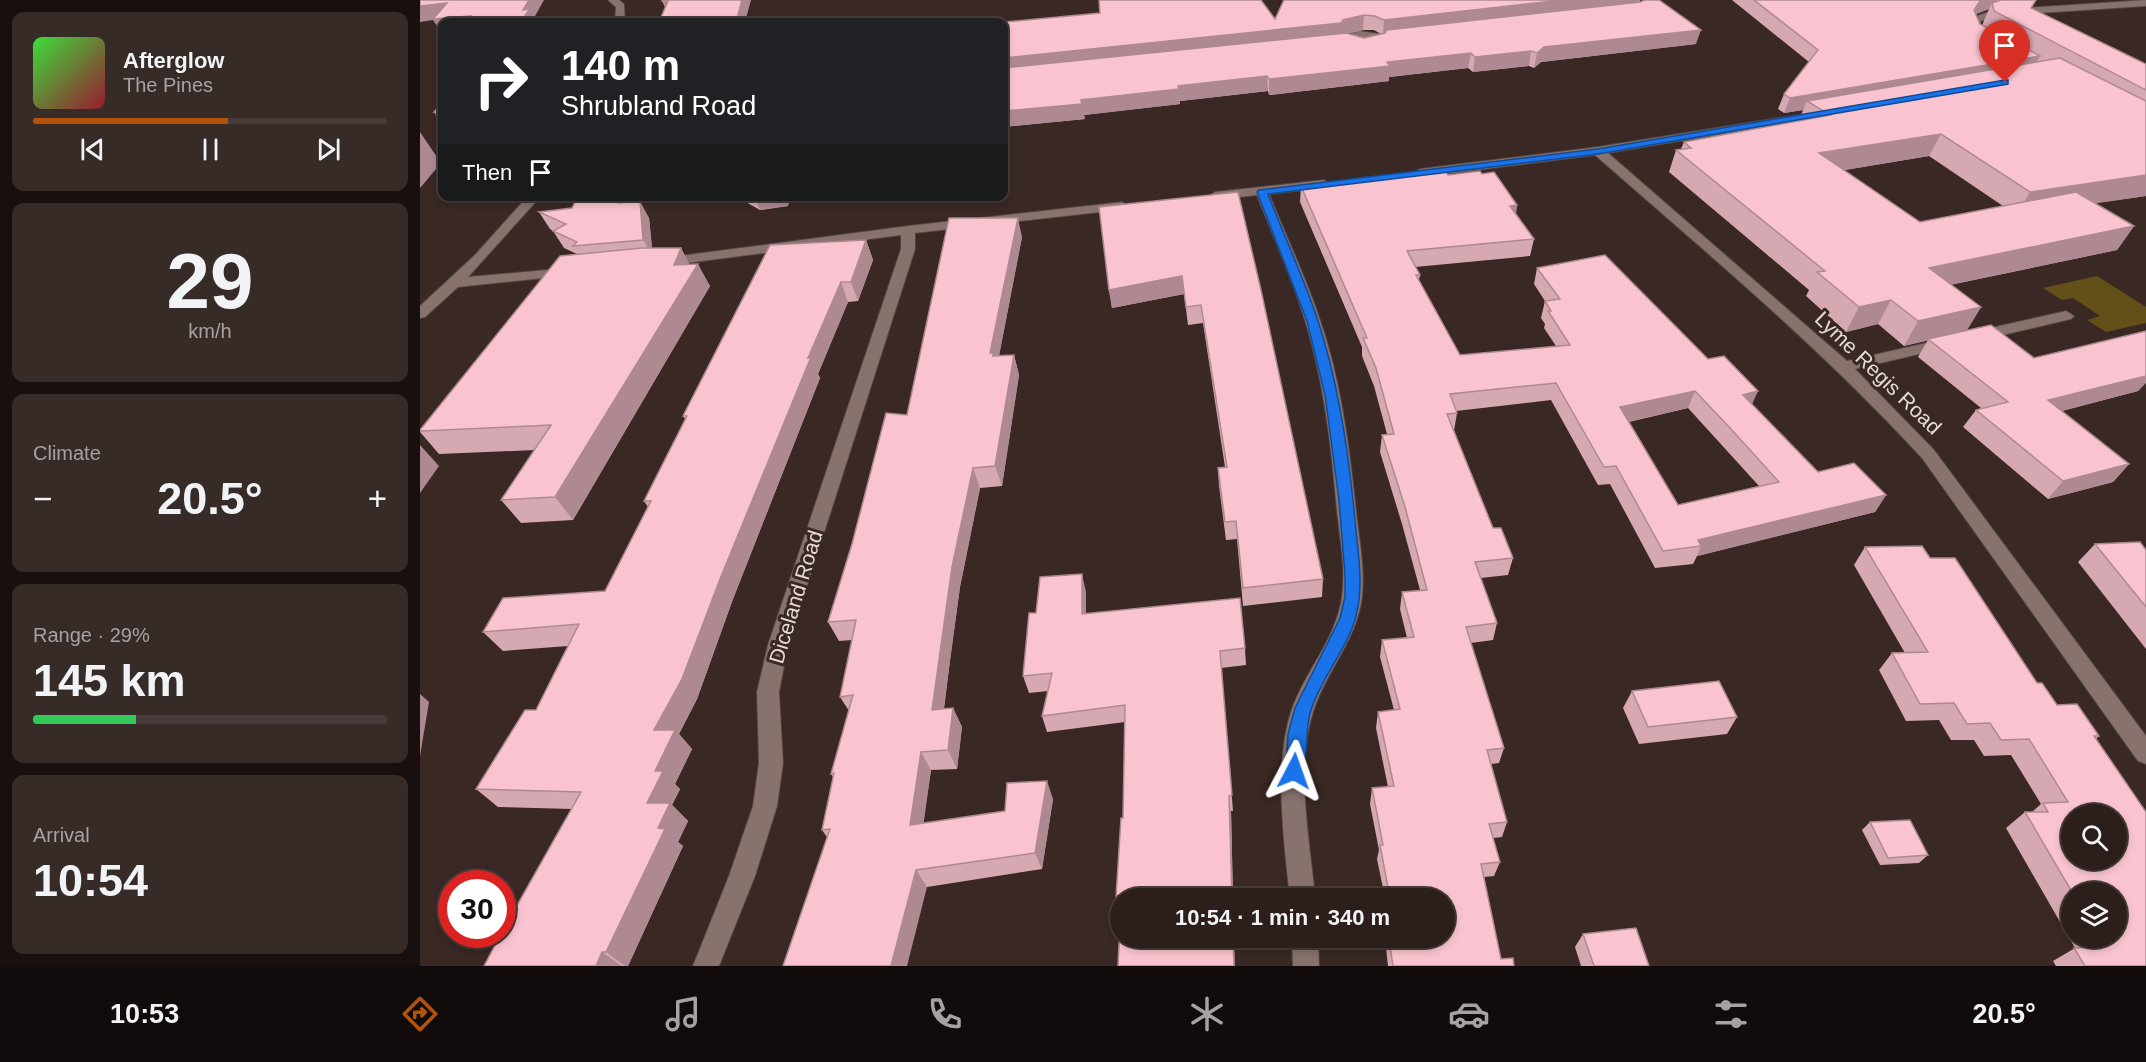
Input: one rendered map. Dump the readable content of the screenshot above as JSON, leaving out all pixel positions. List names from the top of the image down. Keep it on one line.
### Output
{"streets":{"street":["Lyme Regis Road","Diceland Road"]},"page":{"turn":["140 m","Shrubland Road"],"song":["Afterglow","The Pines"],"then":"Then","tile":[["29","km/h"],"Climate",["Range · 29%","145 km"],["Arrival","10:54"]],"heat":["−","20.5°","+"],"limit":"30","trip":"10:54 · 1 min · 340 m","tabs":["10:53","20.5°"]}}
